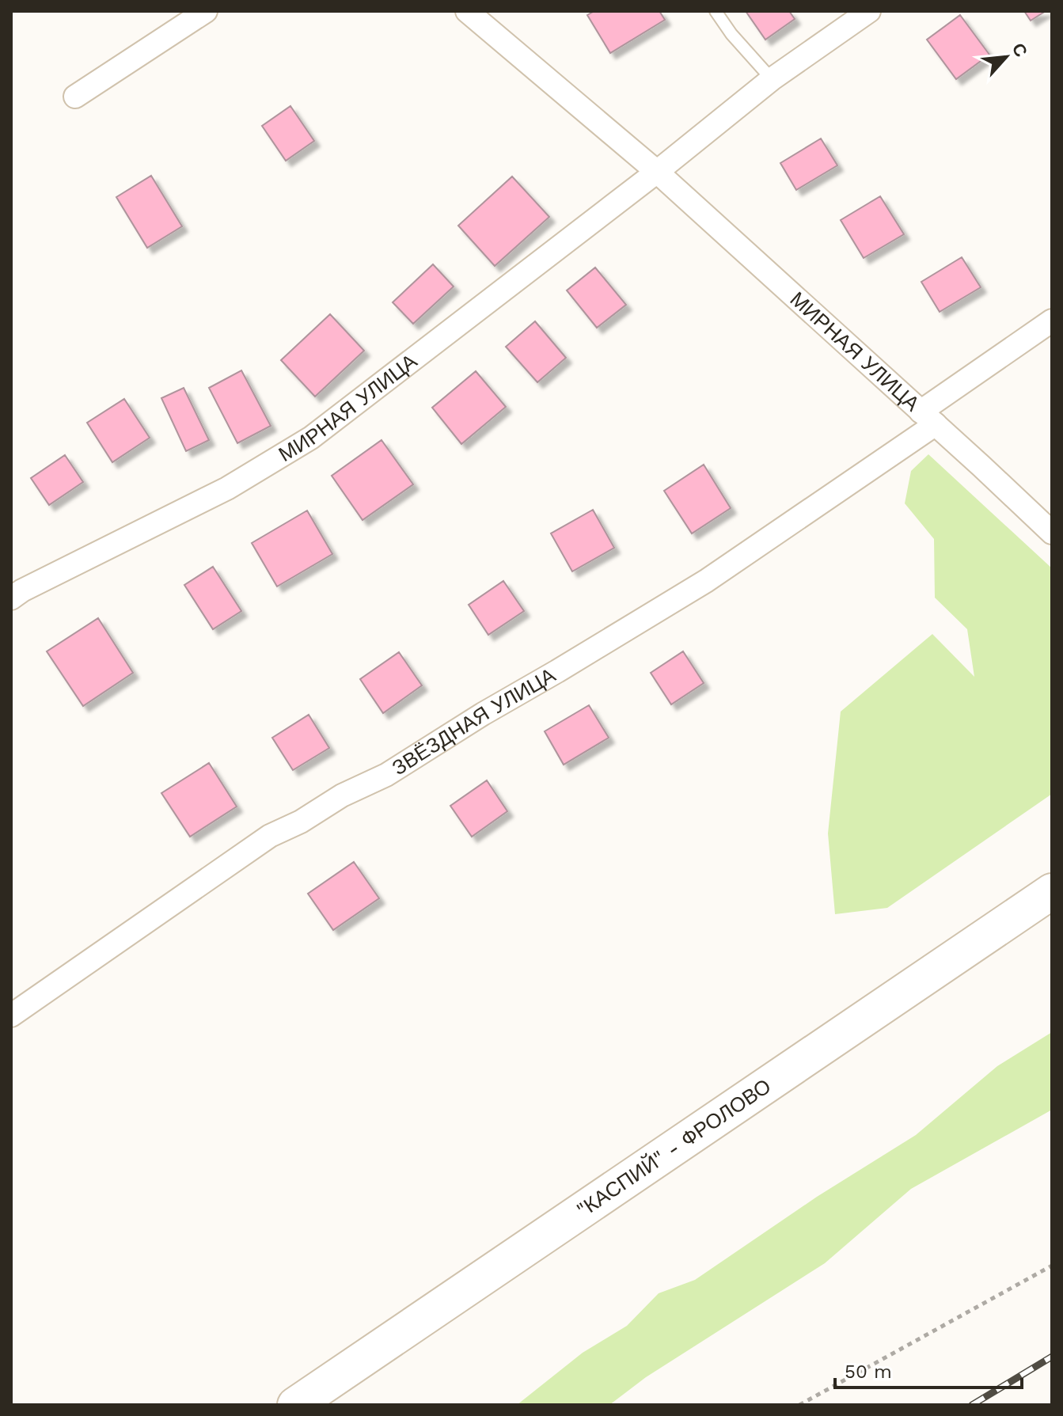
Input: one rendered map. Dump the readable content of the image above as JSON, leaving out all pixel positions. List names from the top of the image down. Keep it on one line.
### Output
{"streets":{"main road":["\"КАСПИЙ\" - ФРОЛОВО"],"street":["МИРНАЯ УЛИЦА","ЗВЁЗДНАЯ УЛИЦА"]},"crossings":[["МИРНАЯ УЛИЦА","ЗВЁЗДНАЯ УЛИЦА"]],"scale_bar":"50 m","north":"top right"}
